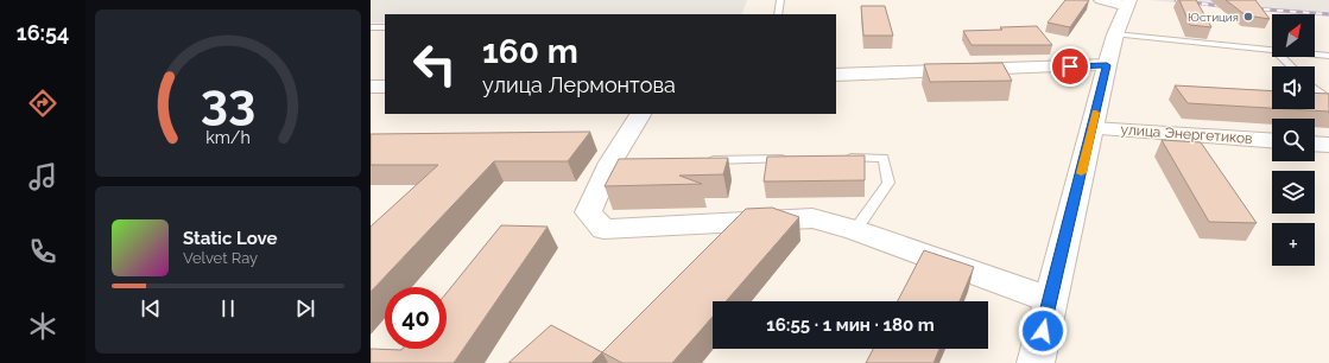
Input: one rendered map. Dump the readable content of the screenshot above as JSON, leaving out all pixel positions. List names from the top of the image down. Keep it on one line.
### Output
{"streets":{"street":["улица Энергетиков"]},"places":["Юстиция"],"north":"top right","page":{"tabs":"16:54","map_buttons":"+","turn":["160 m","улица Лермонтова"],"song":["Static Love","Velvet Ray"],"limit":"40","trip":"16:55 · 1 мин · 180 m","gauge":["33","km/h"]}}
